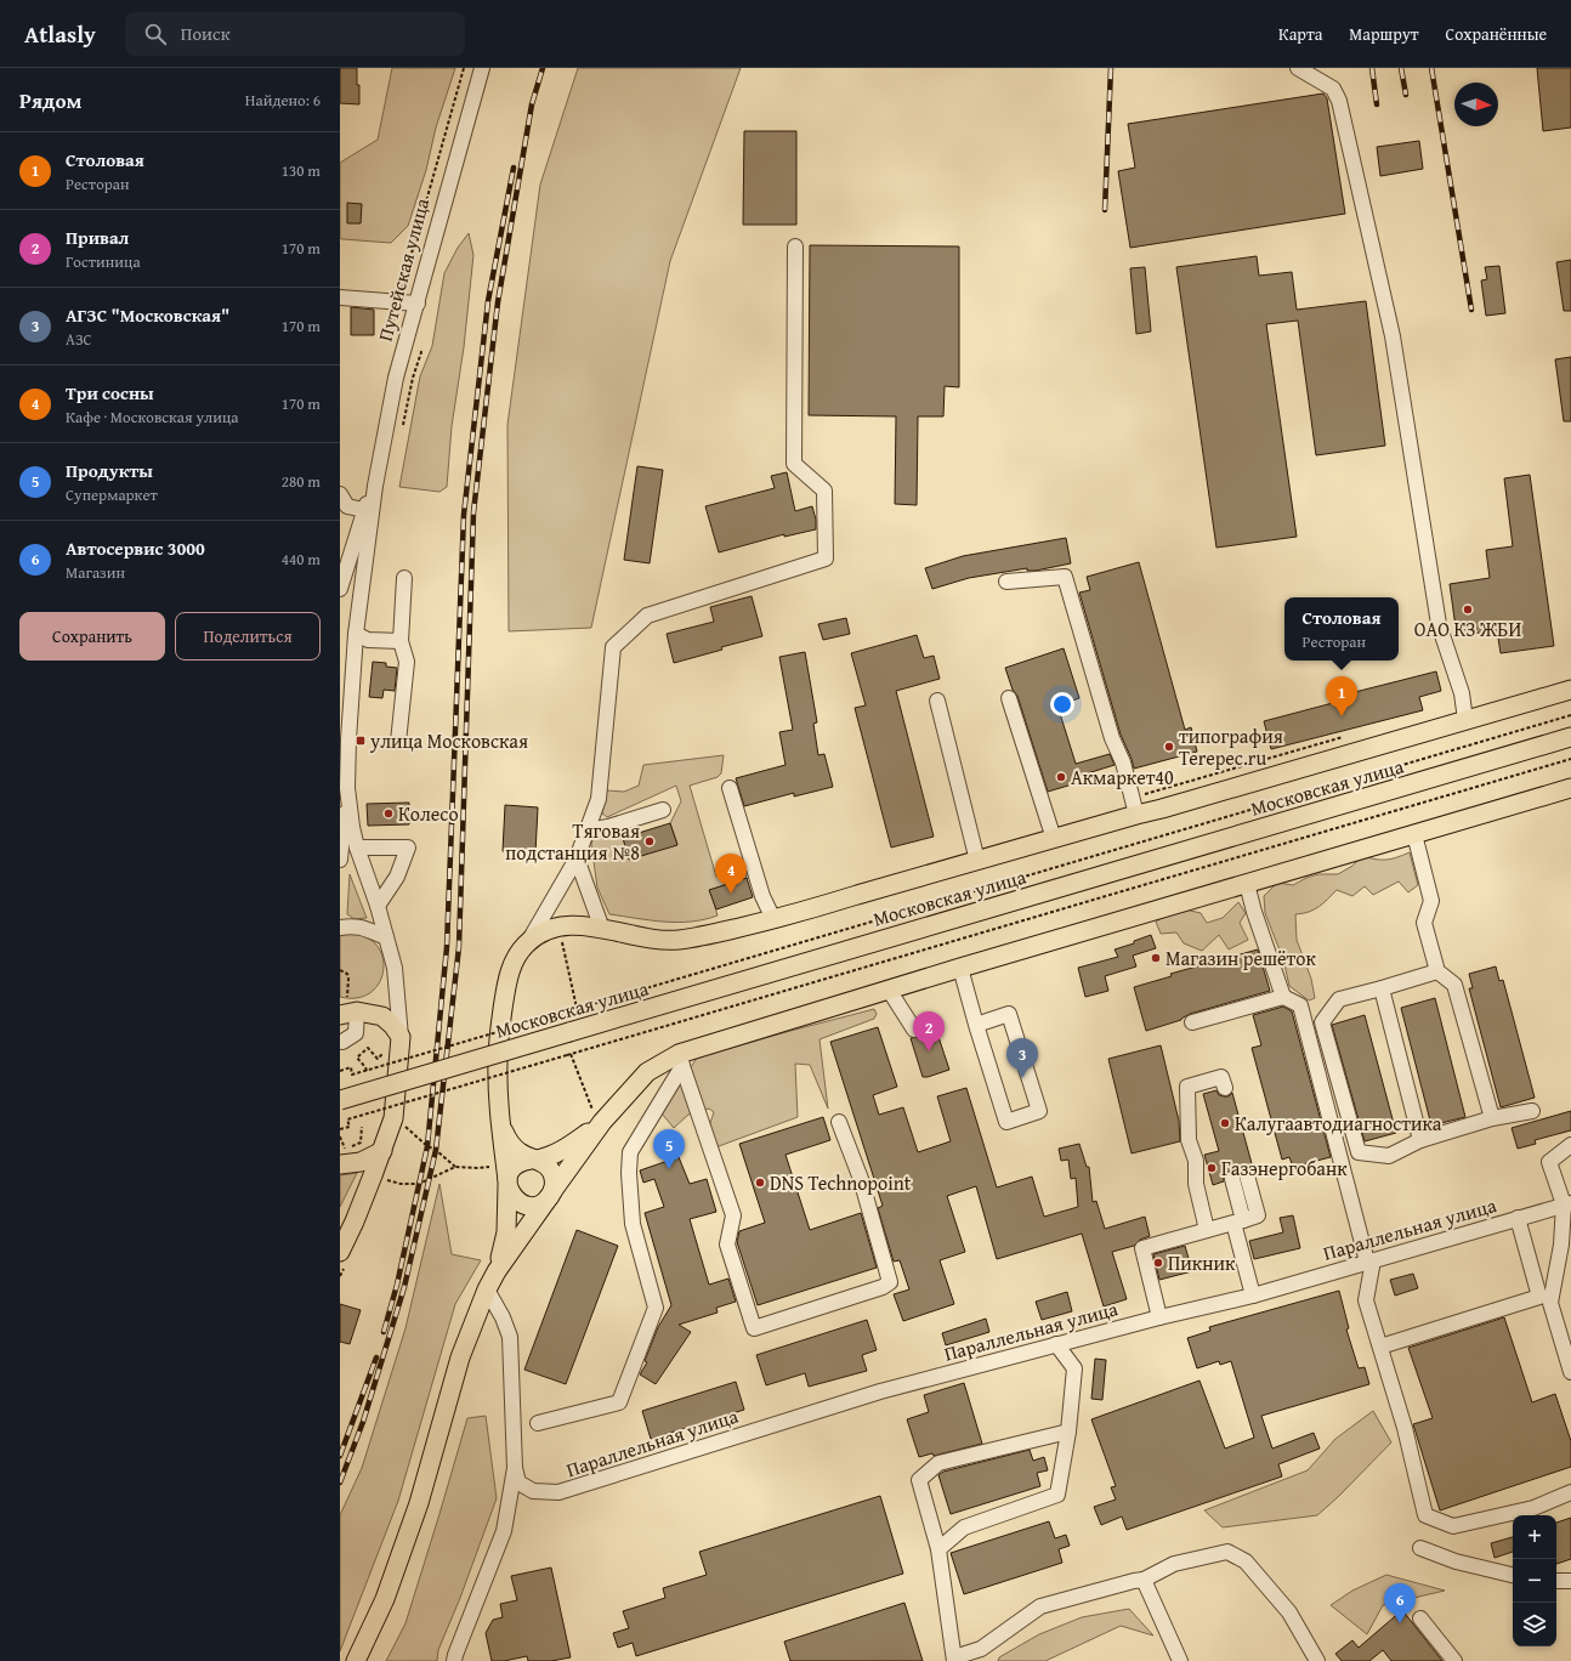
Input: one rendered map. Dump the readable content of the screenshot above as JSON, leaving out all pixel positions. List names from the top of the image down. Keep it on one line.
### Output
{"streets":{"main road":["Путейская улица","Московская улица"],"street":["Параллельная улица"]},"places":{"other":["ОАО КЗ ЖБИ","типография Terepec.ru","Акмаркет40","Колесо","Тяговая подстанция №8","Магазин решёток","Калугаавтодиагностика","Газэнергобанк","DNS Technopoint","Пикник"],"transit":["улица Московская"]},"north":"right","page":{"header":"Atlasly","search":"Поиск","nav":["Карта","Маршрут","Сохранённые"],"heading":["Рядом","Найдено: 6"],"list":[{"mark":"1","name":"Столовая","note":"Ресторан","value":"130 m"},{"mark":"2","name":"Привал","note":"Гостиница","value":"170 m"},{"mark":"3","name":"АГЗС \"Московская\"","note":"АЗС","value":"170 m"},{"mark":"4","name":"Три сосны","note":"Кафе · Московская улица","value":"170 m"},{"mark":"5","name":"Продукты","note":"Супермаркет","value":"280 m"},{"mark":"6","name":"Автосервис 3000","note":"Магазин","value":"440 m"}],"buttons":["Сохранить","Поделиться"],"popup":["Столовая","Ресторан"],"pins":["1","4","2","3","5","6"],"map_buttons":["+","−"]}}
